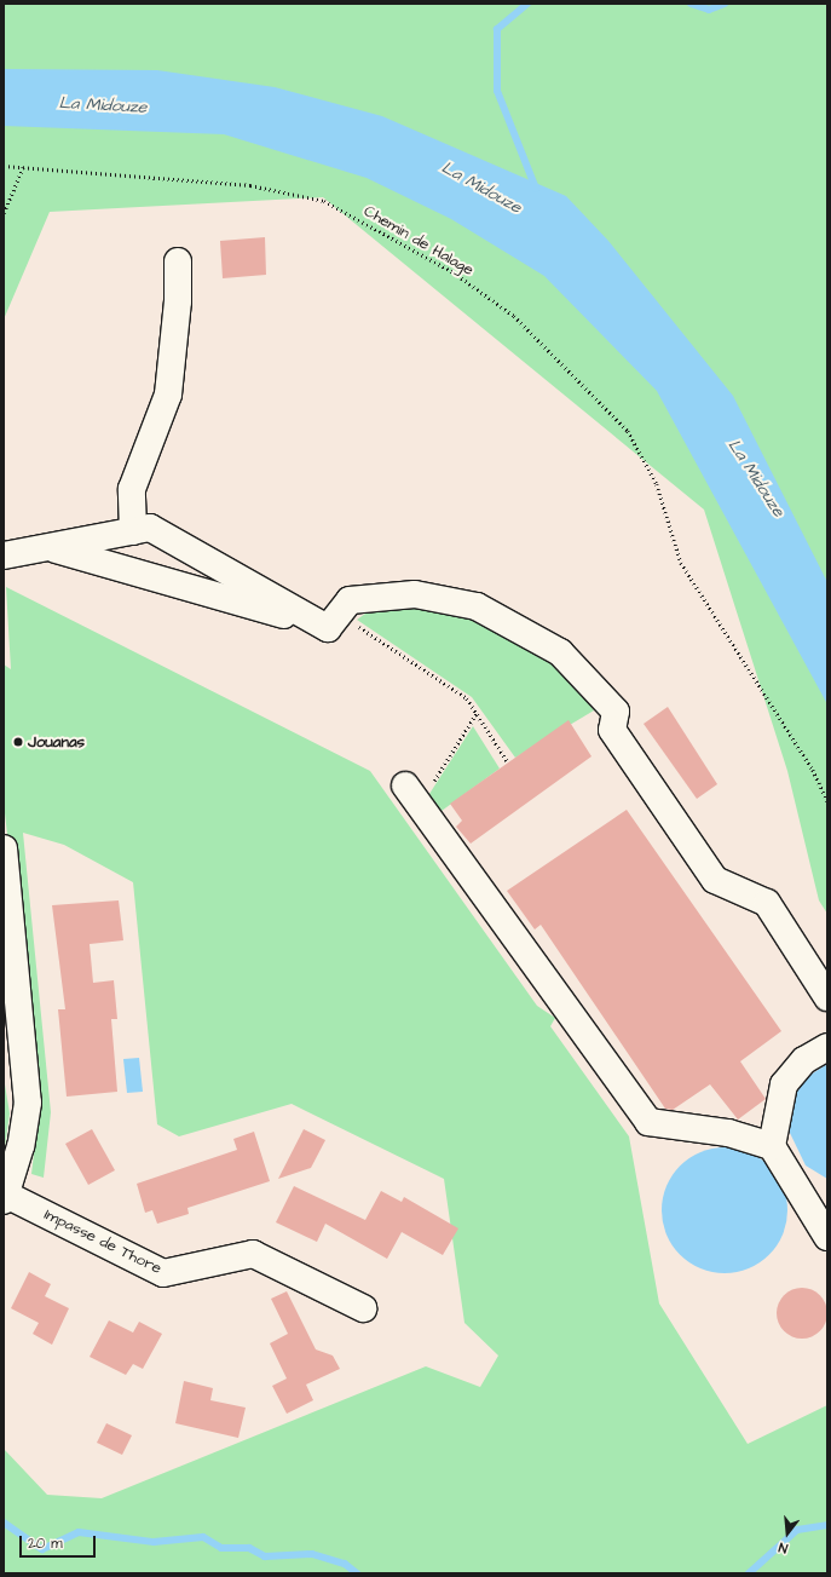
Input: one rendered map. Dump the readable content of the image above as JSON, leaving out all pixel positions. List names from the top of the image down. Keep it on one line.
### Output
{"streets":{"street":["Impasse de Thore"],"path":["Chemin de Halage"]},"water":["La Midouze"],"places":["Jouanas"],"scale_bar":"20 m","north":"bottom"}
